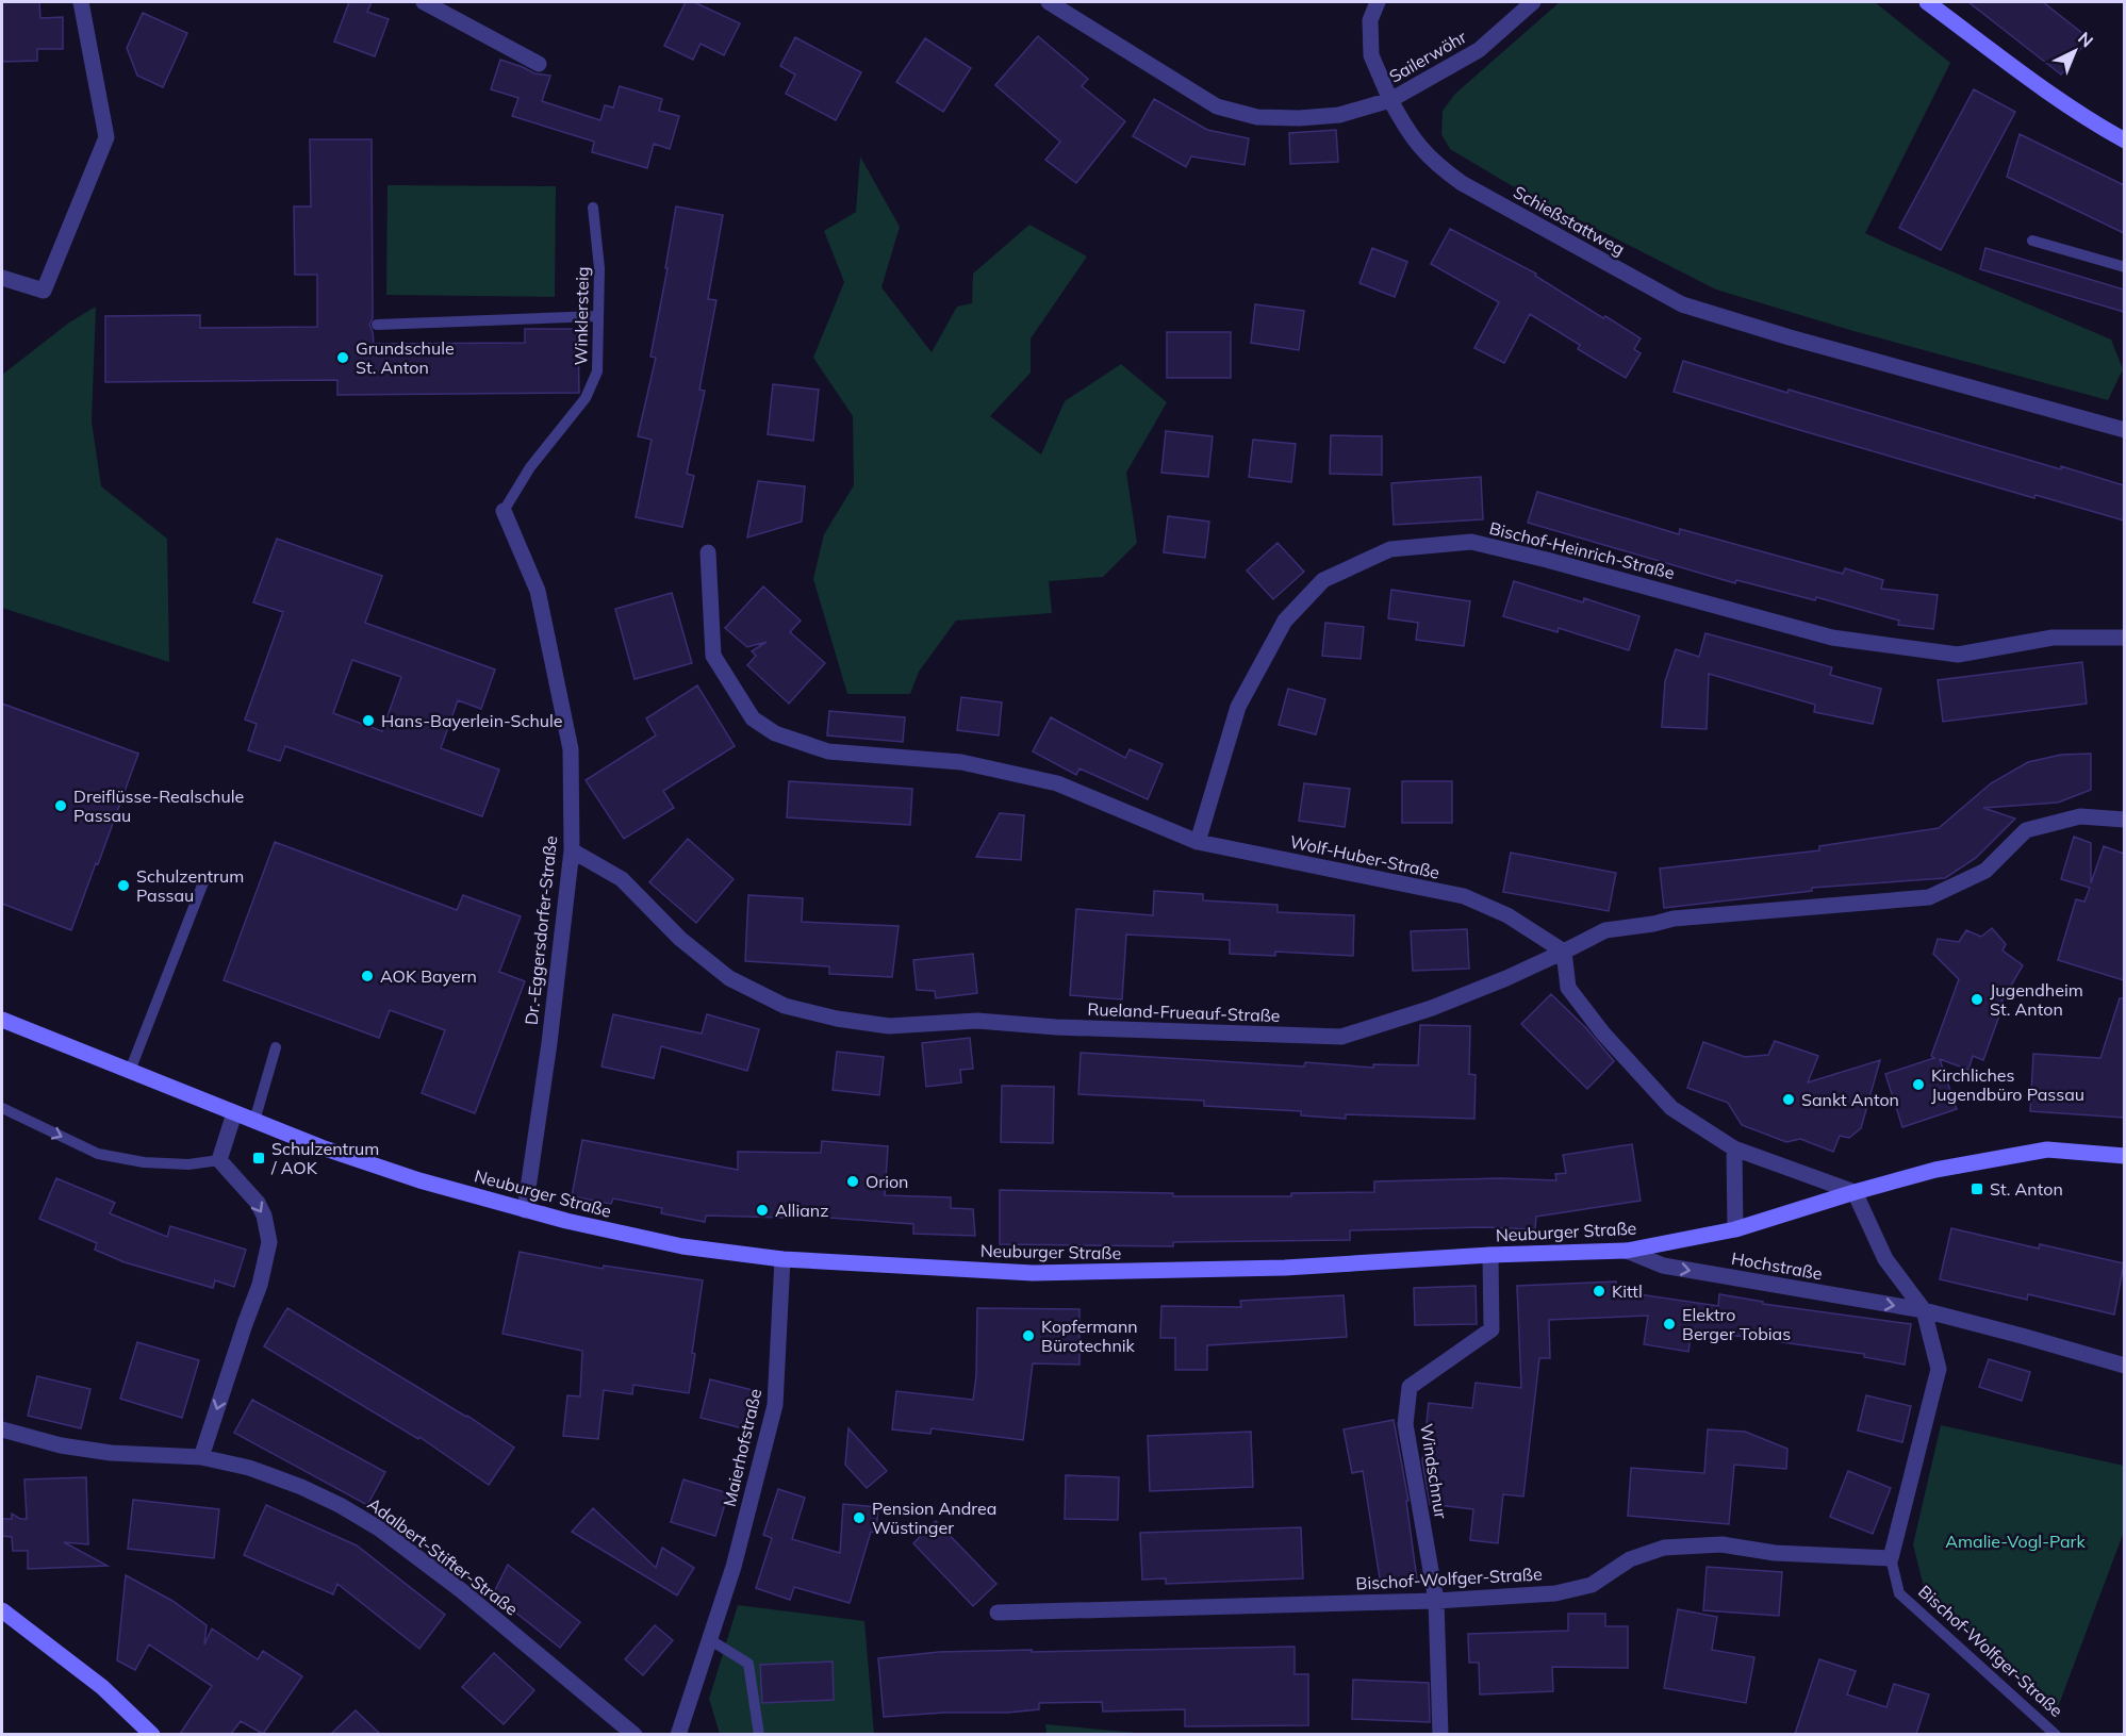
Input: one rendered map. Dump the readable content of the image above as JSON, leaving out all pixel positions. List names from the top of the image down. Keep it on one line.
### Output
{"streets":{"street":["Sailerwöhr","Schießstattweg","Bischof-Heinrich-Straße","Wolf-Huber-Straße","Dr.-Eggersdorfer-Straße","Rueland-Frueauf-Straße","Neuburger Straße","Hochstraße","Maierhofstraße","Windschnur","Adalbert-Stifter-Straße","Bischof-Wolfger-Straße"],"lane":["Winklersteig"]},"crossings":[["Sailerwöhr","Schießstattweg"],["Winklersteig","Dr.-Eggersdorfer-Straße"],["Bischof-Heinrich-Straße","Wolf-Huber-Straße"],["Wolf-Huber-Straße","Rueland-Frueauf-Straße"],["Dr.-Eggersdorfer-Straße","Rueland-Frueauf-Straße"],["Dr.-Eggersdorfer-Straße","Neuburger Straße"],["Neuburger Straße","Hochstraße"],["Neuburger Straße","Maierhofstraße"],["Neuburger Straße","Windschnur"],["Hochstraße","Bischof-Wolfger-Straße"],["Windschnur","Bischof-Wolfger-Straße"]],"parks":["Amalie-Vogl-Park"],"places":{"other":["Grundschule St. Anton","Hans-Bayerlein-Schule","Dreiflüsse-Realschule Passau","Schulzentrum Passau","AOK Bayern","Jugendheim St. Anton","Kirchliches Jugendbüro Passau","Sankt Anton","Orion","Allianz","Kittl","Elektro Berger Tobias","Kopfermann Bürotechnik","Pension Andrea Wüstinger"],"transit":["Schulzentrum / AOK","St. Anton"]},"north":"top right"}
